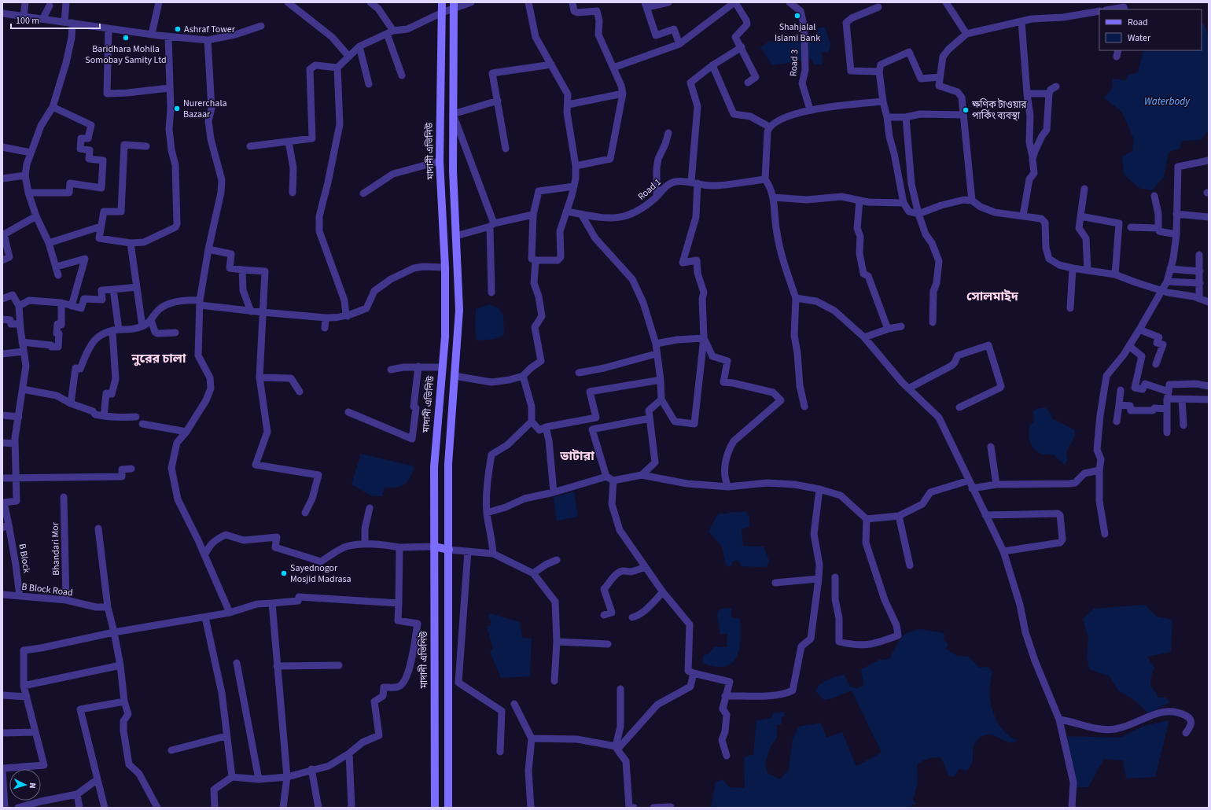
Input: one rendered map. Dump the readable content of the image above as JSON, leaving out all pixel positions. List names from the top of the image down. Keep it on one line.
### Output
{"streets":{"main road":["মাদানী এভিনিউ"],"street":["Road 3","Road 1","Bhandari Mor","B Block","B Block Road"]},"crossings":[["Bhandari Mor","B Block Road"],["B Block","B Block Road"]],"districts":["সোলমাইদ","নুরের চালা","ভাটারা"],"water":["Waterbody"],"places":["Shahjalal Islami Bank","Ashraf Tower","Baridhara Mohila Somobay Samity Ltd","Nurerchala Bazaar","ক্ষণিক টাওয়ার পার্কিং ব্যবস্থা","Sayednogor Mosjid Madrasa"],"legend":["Road","Water"],"scale_bar":"100 m","north":"right"}
